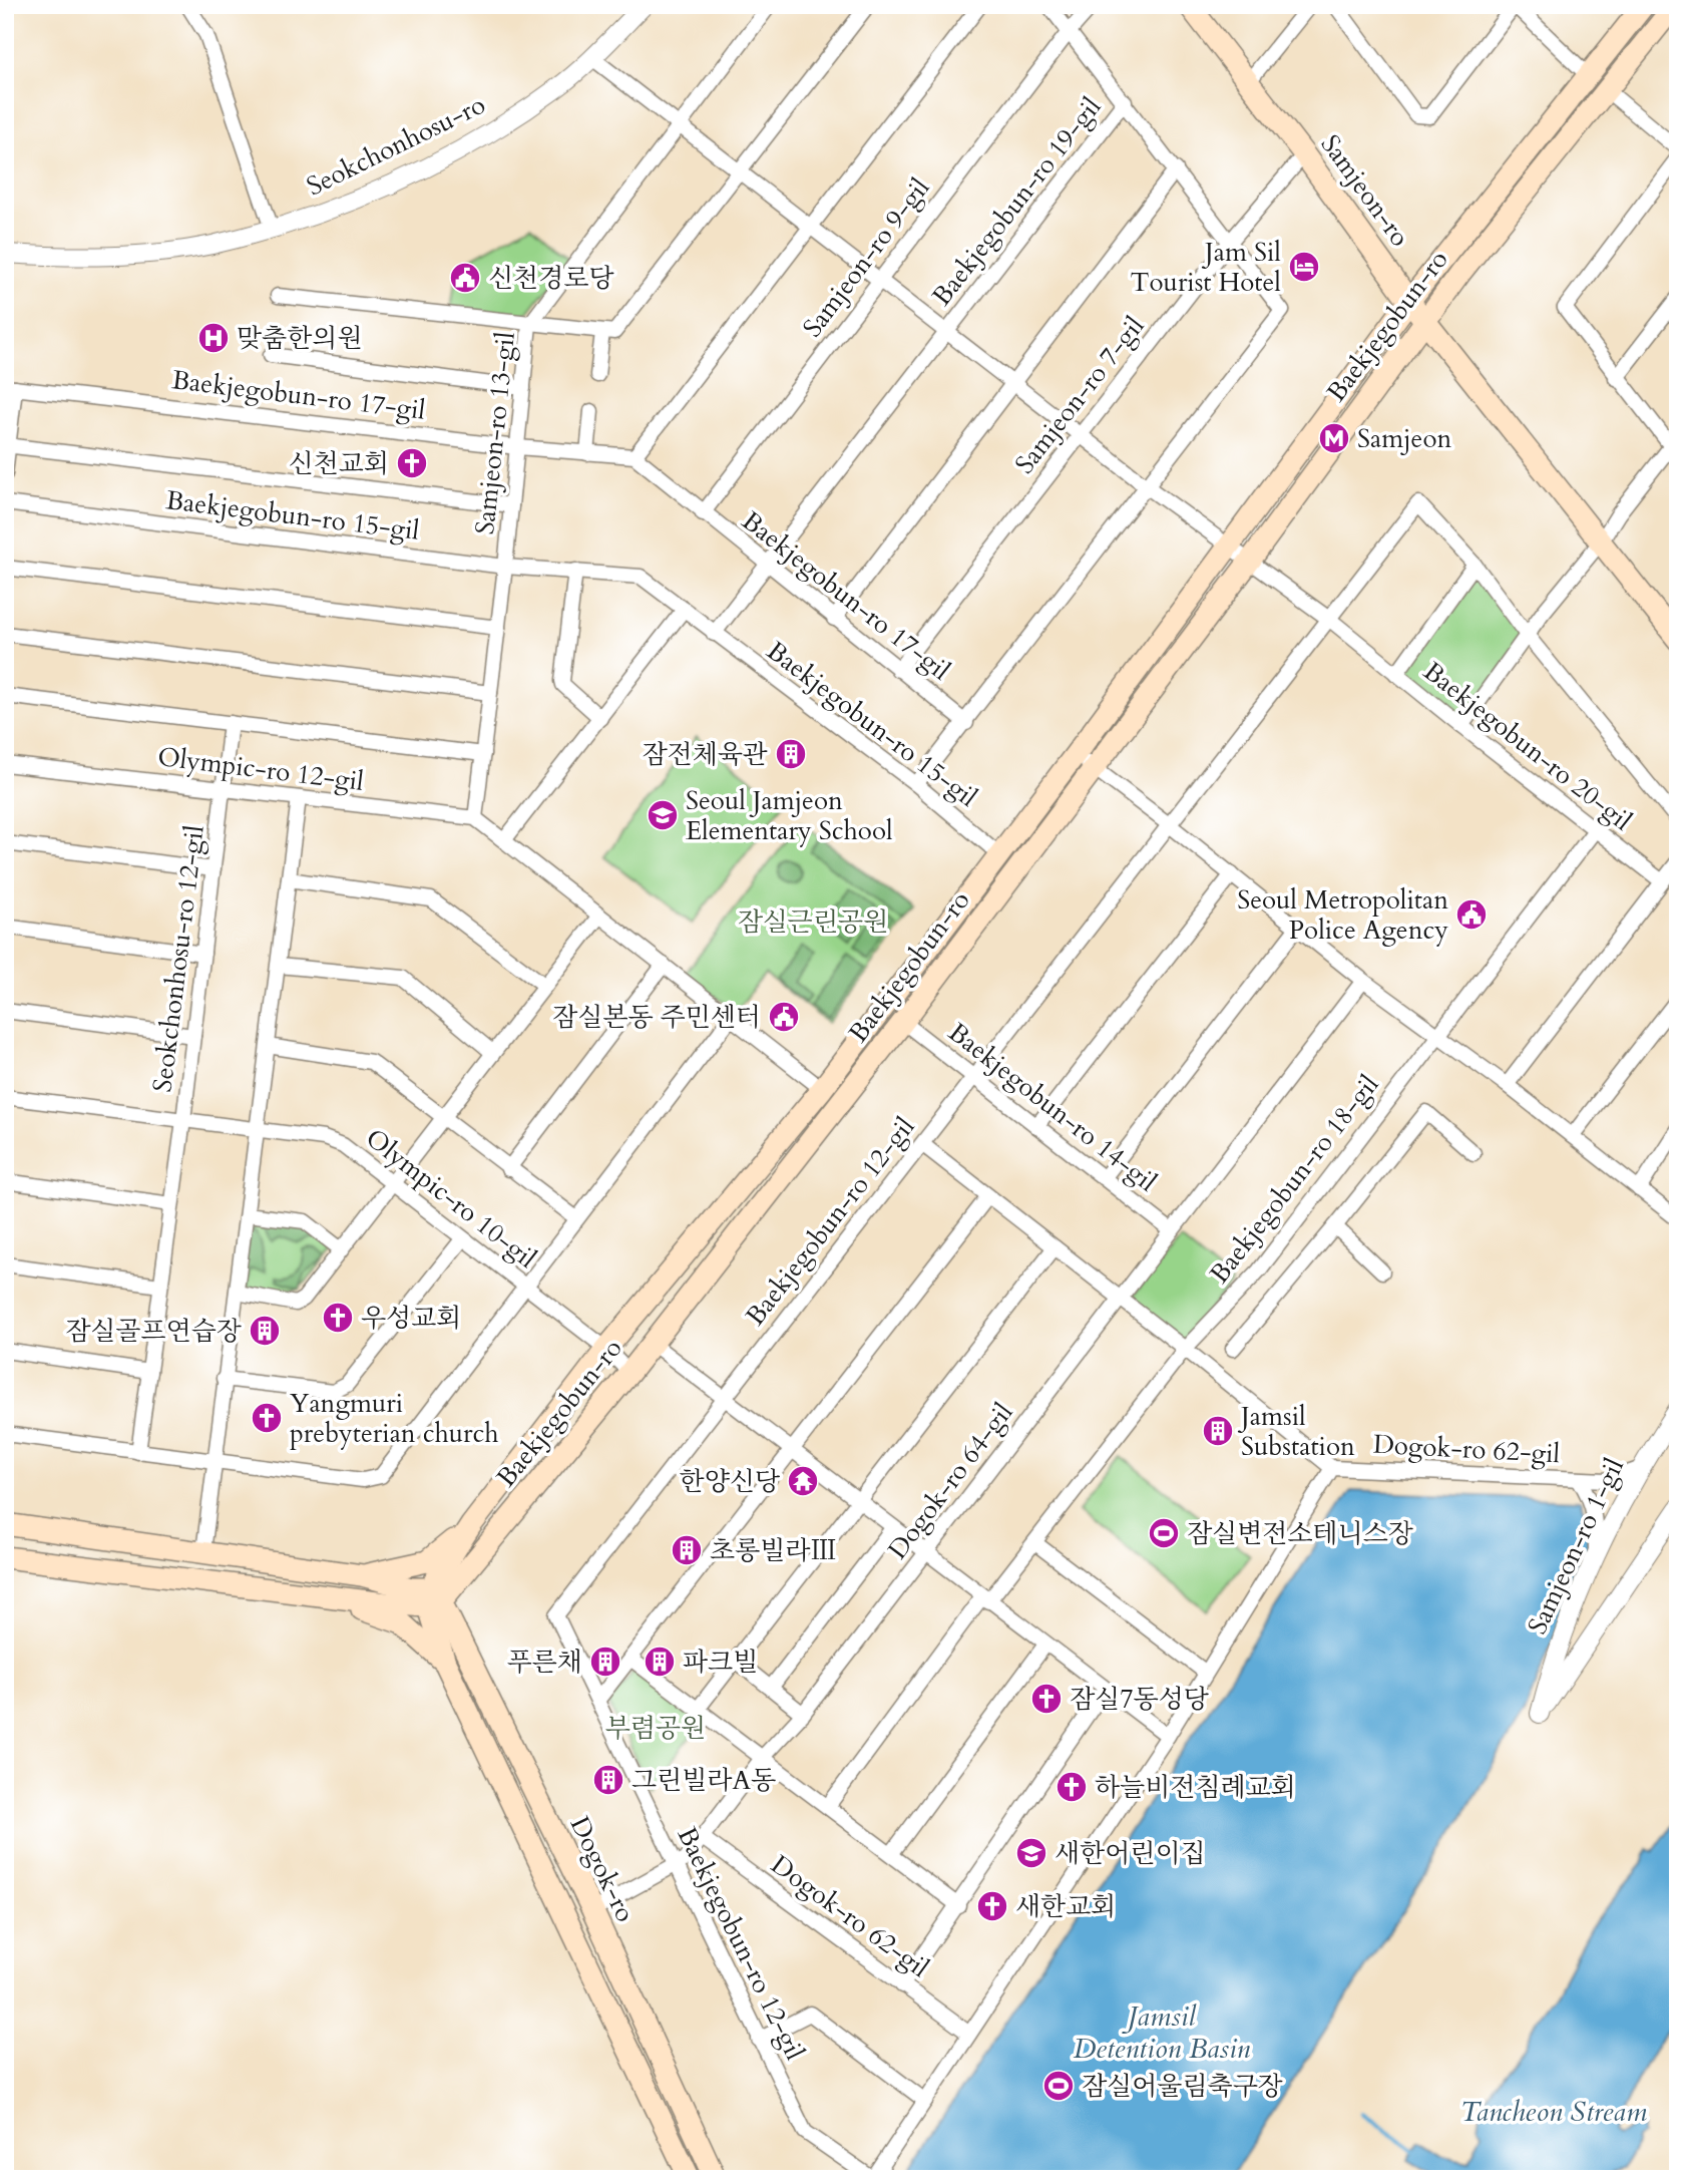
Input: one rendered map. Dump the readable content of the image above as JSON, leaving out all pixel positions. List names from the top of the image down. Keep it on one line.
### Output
{"streets":{"main road":["Samjeon-ro","Baekjegobun-ro","Dogok-ro"],"street":["Seokchonhosu-ro","Baekjegobun-ro 19-gil","Samjeon-ro 9-gil","Baekjegobun-ro 17-gil","Samjeon-ro 7-gil","Samjeon-ro 13-gil","Baekjegobun-ro 15-gil","Baekjegobun-ro 20-gil","Olympic-ro 12-gil","Seokchonhosu-ro 12-gil","Baekjegobun-ro 14-gil","Baekjegobun-ro 18-gil","Olympic-ro 10-gil","Baekjegobun-ro 12-gil","Dogok-ro 62-gil","Dogok-ro 64-gil","Samjeon-ro 1-gil"]},"crossings":[["Seokchonhosu-ro","Baekjegobun-ro 19-gil"],["Samjeon-ro","Baekjegobun-ro"],["Samjeon-ro","Samjeon-ro 7-gil"],["Baekjegobun-ro 19-gil","Samjeon-ro 9-gil"],["Baekjegobun-ro 19-gil","Baekjegobun-ro"],["Baekjegobun-ro 19-gil","Baekjegobun-ro 17-gil"],["Baekjegobun-ro 19-gil","Samjeon-ro 7-gil"],["Baekjegobun-ro 19-gil","Samjeon-ro 13-gil"],["Baekjegobun-ro 19-gil","Baekjegobun-ro 20-gil"],["Samjeon-ro 9-gil","Baekjegobun-ro 17-gil"],["Baekjegobun-ro","Baekjegobun-ro 15-gil"],["Baekjegobun-ro","Baekjegobun-ro 20-gil"],["Baekjegobun-ro","Baekjegobun-ro 14-gil"],["Baekjegobun-ro","Olympic-ro 10-gil"],["Baekjegobun-ro","Dogok-ro"],["Baekjegobun-ro 17-gil","Samjeon-ro 7-gil"],["Baekjegobun-ro 17-gil","Samjeon-ro 13-gil"],["Samjeon-ro 13-gil","Baekjegobun-ro 15-gil"],["Samjeon-ro 13-gil","Olympic-ro 12-gil"],["Baekjegobun-ro 20-gil","Baekjegobun-ro 18-gil"],["Olympic-ro 12-gil","Seokchonhosu-ro 12-gil"],["Seokchonhosu-ro 12-gil","Olympic-ro 10-gil"],["Baekjegobun-ro 14-gil","Baekjegobun-ro 12-gil"],["Baekjegobun-ro 14-gil","Dogok-ro 64-gil"],["Baekjegobun-ro 12-gil","Dogok-ro 64-gil"],["Dogok-ro 62-gil","Dogok-ro 64-gil"],["Dogok-ro 62-gil","Samjeon-ro 1-gil"],["Dogok-ro 64-gil","Dogok-ro"]],"water":["Jamsil Detention Basin","Tancheon Stream"],"parks":["잠실근린공원","부렴공원"],"places":{"hotel":["Jam Sil Tourist Hotel"],"public building":["신천경로당","Seoul Metropolitan Police Agency","잠실본동 주민센터"],"hospital":["맞춤한의원"],"metro station":["Samjeon"],"church":["신천교회","우성교회","Yangmuri prebyterian church","잠실7동성당","하늘비전침례교회","새한교회"],"building":["잠전체육관","잠실골프연습장","Jamsil Substation","초롱빌라Ⅲ","푸른채","파크빌","그린빌라A동"],"school or university":["Seoul Jamjeon Elementary School","새한어린이집"],"temple":["한양신당"],"sports":["잠실변전소테니스장","잠실어울림축구장"]}}
